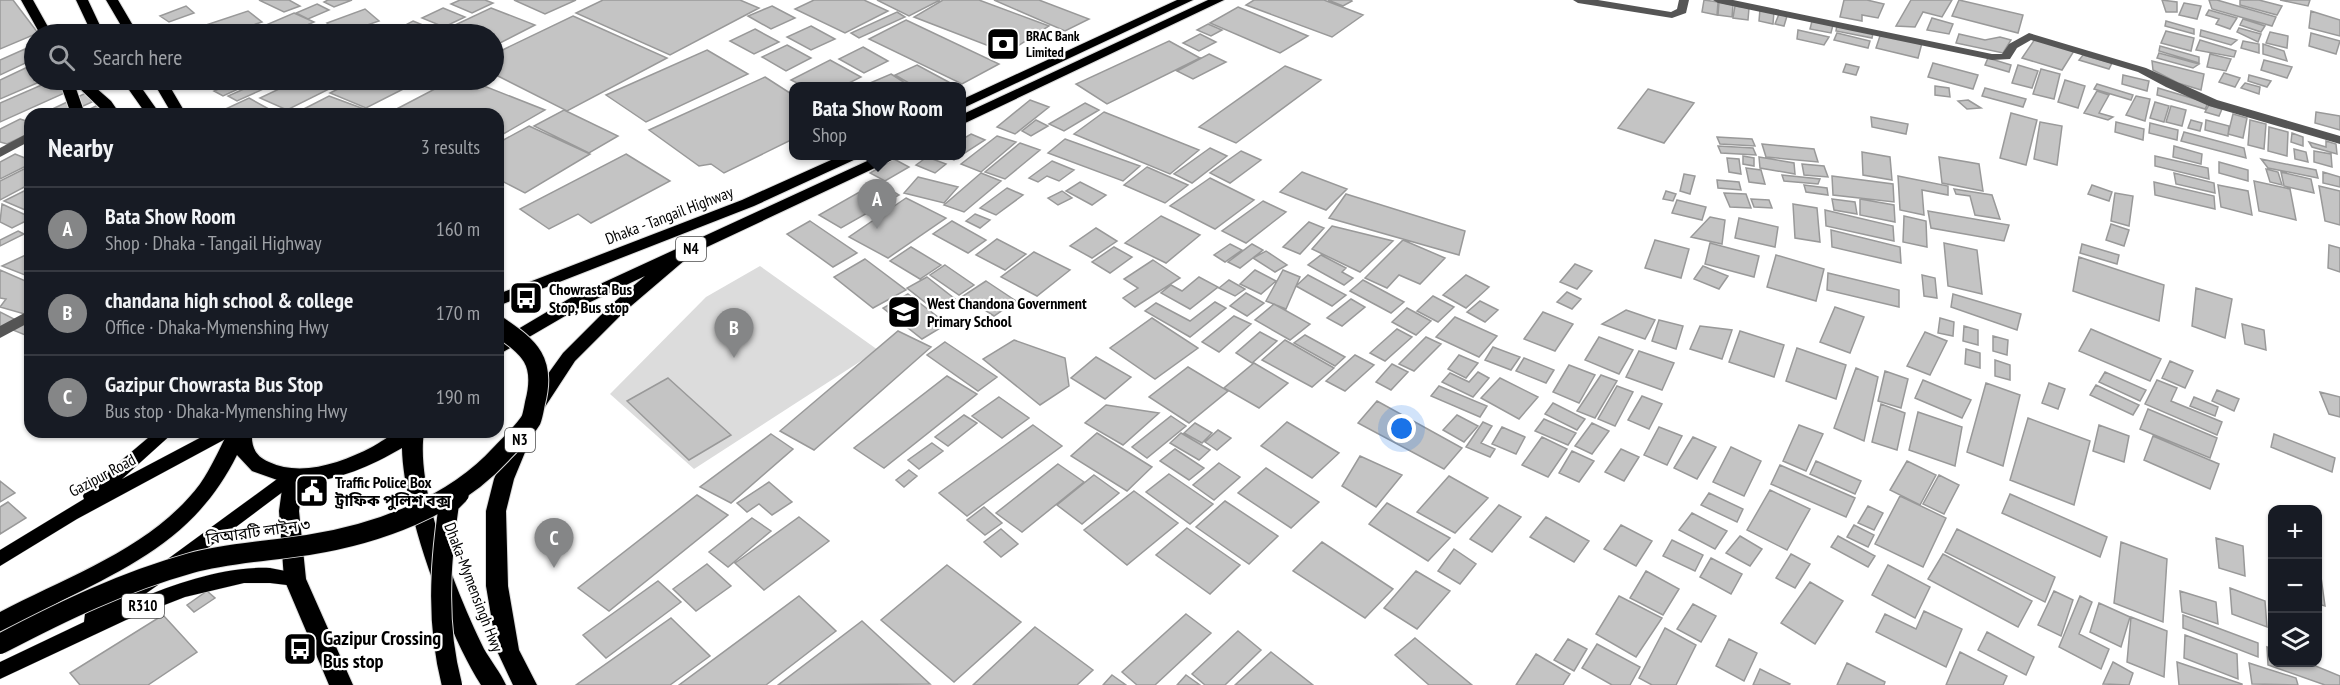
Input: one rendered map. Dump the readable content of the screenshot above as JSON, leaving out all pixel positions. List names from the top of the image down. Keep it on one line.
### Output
{"streets":{"highway":["Dhaka - Tangail Highway","N4","N3","বিআরটি লাইন ৩","Dhaka-Mymensingh Hwy"],"main road":["Gazipur Road","R310"]},"crossings":[["N4","N3"]],"places":{"bank":["BRAC Bank Limited"],"bus stop":["Chowrasta Bus Stop, Bus stop","Gazipur Crossing Bus stop"],"school or university":["West Chandona Government Primary School"],"public building":["Traffic Police Box ট্রাফিক পুলিশ বক্স"]},"page":{"search":"Search here","popup":["Bata Show Room","Shop"],"heading":["Nearby","3 results"],"pins":["A","B","C"],"list":[{"mark":"A","name":"Bata Show Room","note":"Shop · Dhaka - Tangail Highway","value":"160 m"},{"mark":"B","name":"chandana high school & college","note":"Office · Dhaka-Mymenshing Hwy","value":"170 m"},{"mark":"C","name":"Gazipur Chowrasta Bus Stop","note":"Bus stop · Dhaka-Mymenshing Hwy","value":"190 m"}],"map_buttons":["+","−"]}}
